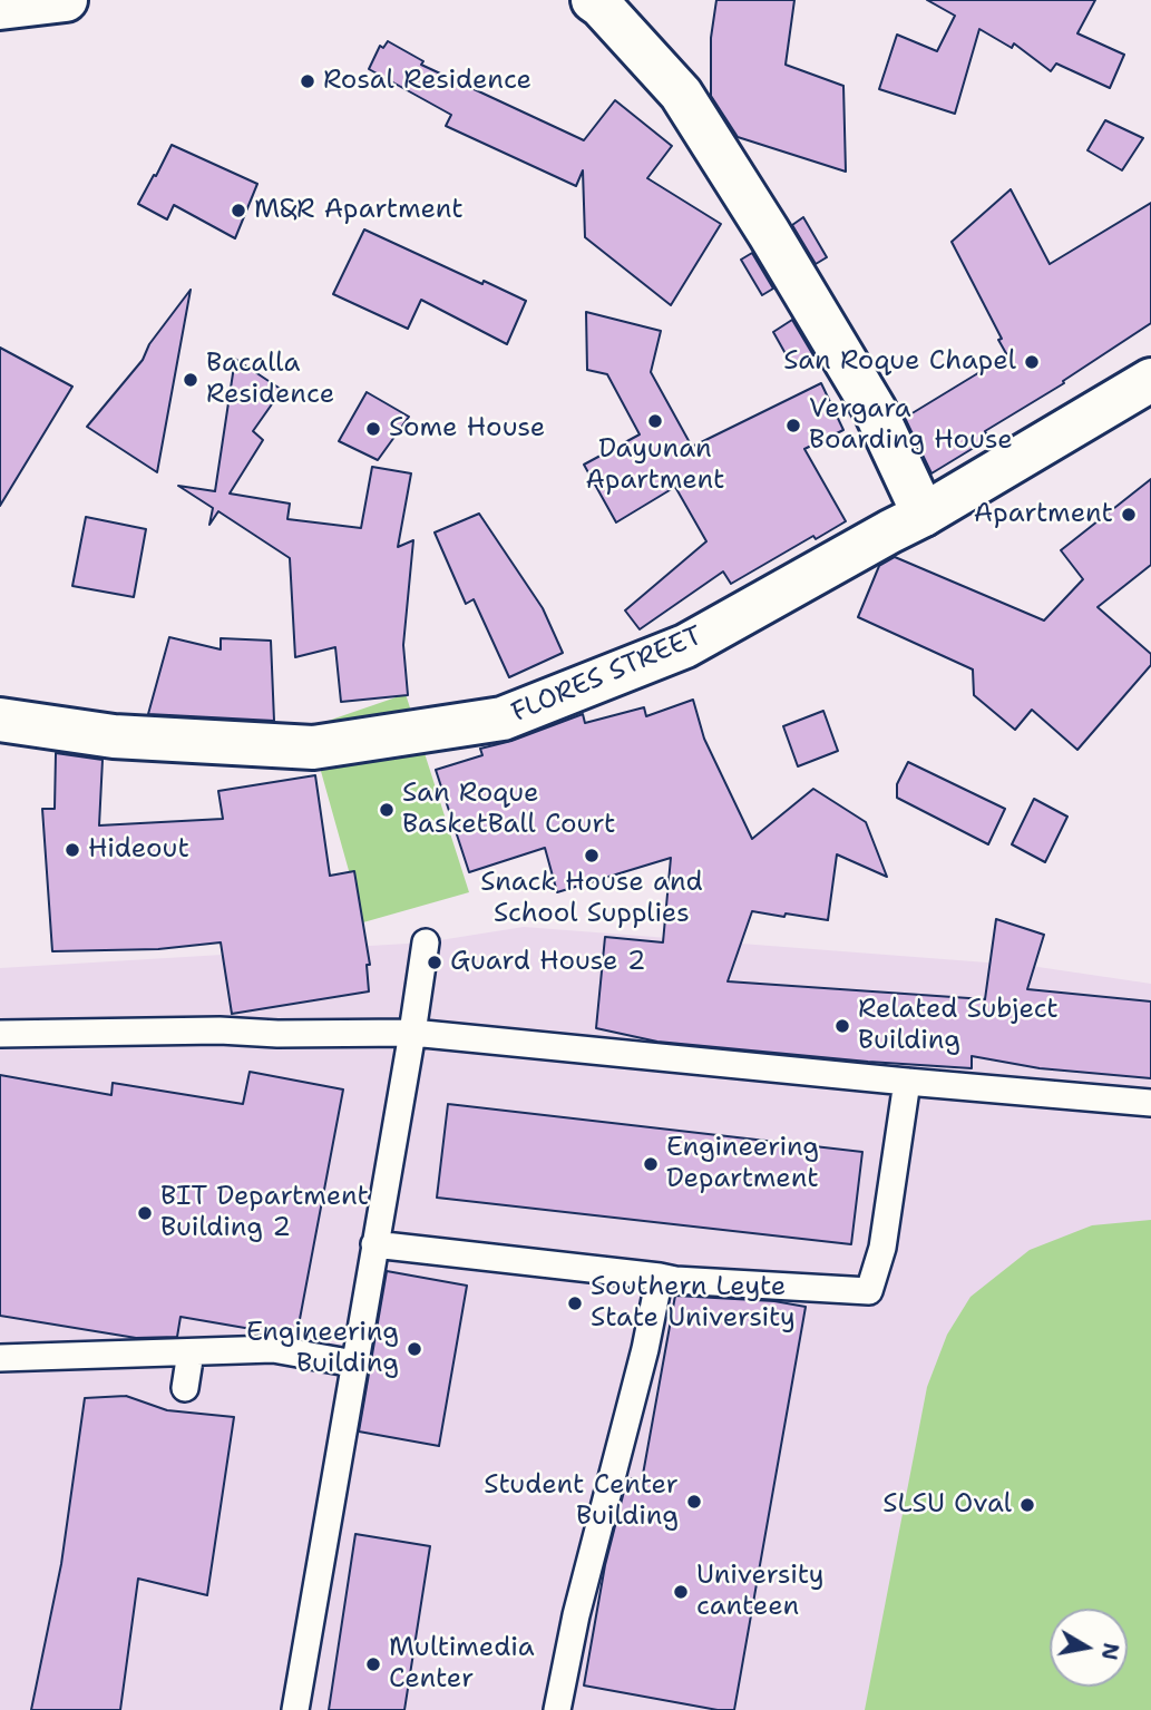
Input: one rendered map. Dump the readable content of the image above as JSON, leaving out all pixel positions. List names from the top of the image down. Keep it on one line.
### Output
{"streets":{"street":["FLORES STREET"]},"places":["Rosal Residence","M&R Apartment","San Roque Chapel","Bacalla Residence","Dayunan Apartment","Vergara Boarding House","Some House","Apartment","San Roque BasketBall Court","Hideout","Snack House and School Supplies","Guard House 2","Related Subject Building","Engineering Department","BIT Department Building 2","Southern Leyte State University","Engineering Building","Student Center Building","SLSU Oval","University canteen","Multimedia Center"],"north":"right"}
